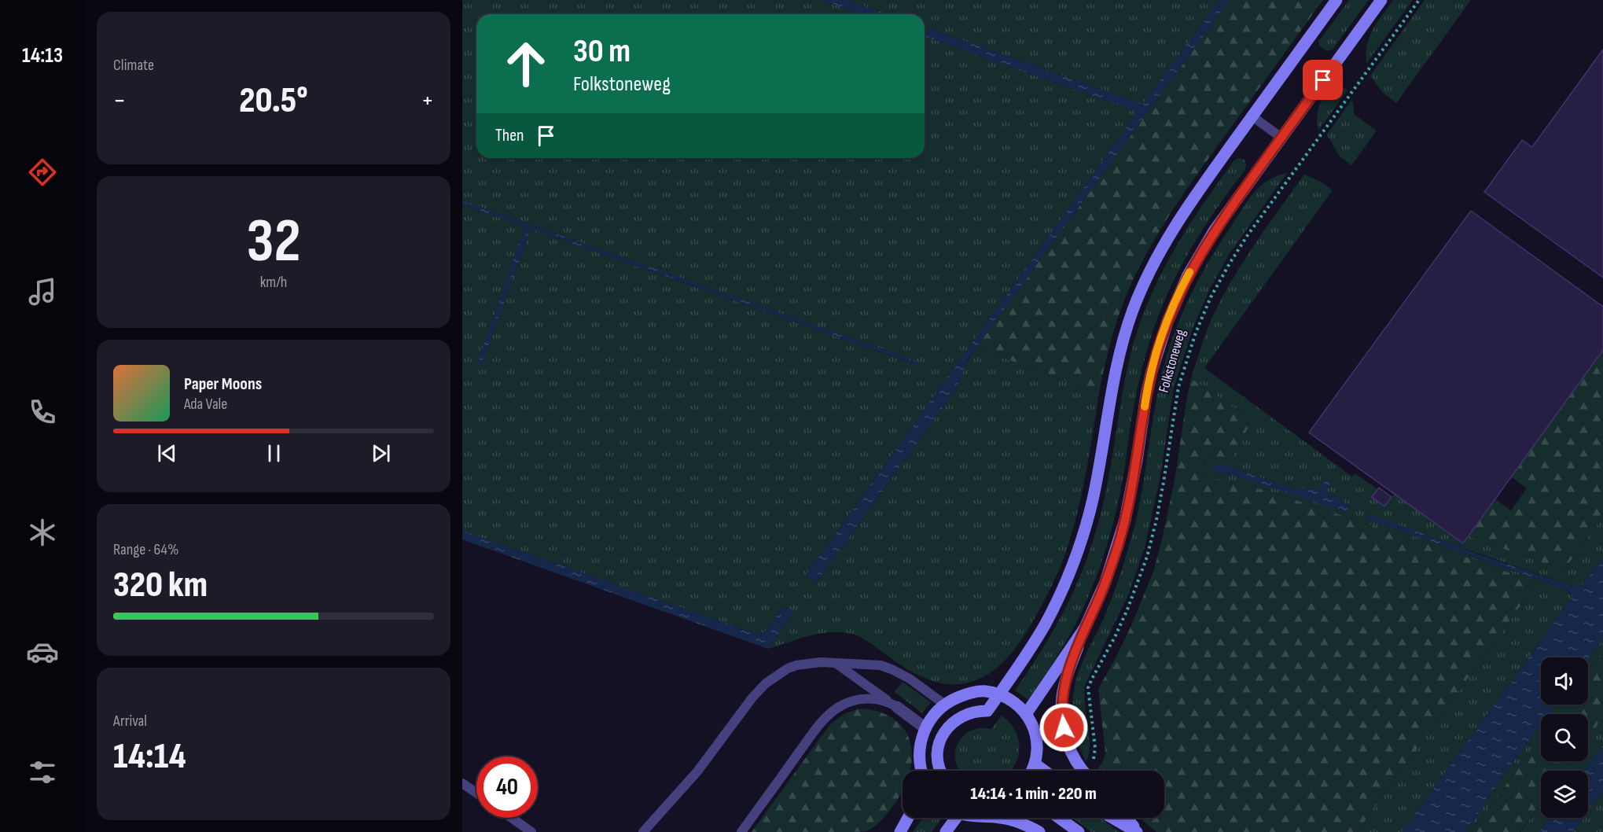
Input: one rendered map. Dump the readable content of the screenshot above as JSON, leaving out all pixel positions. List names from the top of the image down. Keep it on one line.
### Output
{"streets":{"street":["Folkstoneweg"]},"page":{"tabs":"14:13","tile":["Climate",["32","km/h"],["Range · 64%","320 km"],["Arrival","14:14"]],"turn":["30 m","Folkstoneweg"],"heat":["−","20.5°","+"],"then":"Then","song":["Paper Moons","Ada Vale"],"limit":"40","trip":"14:14 · 1 min · 220 m"}}
